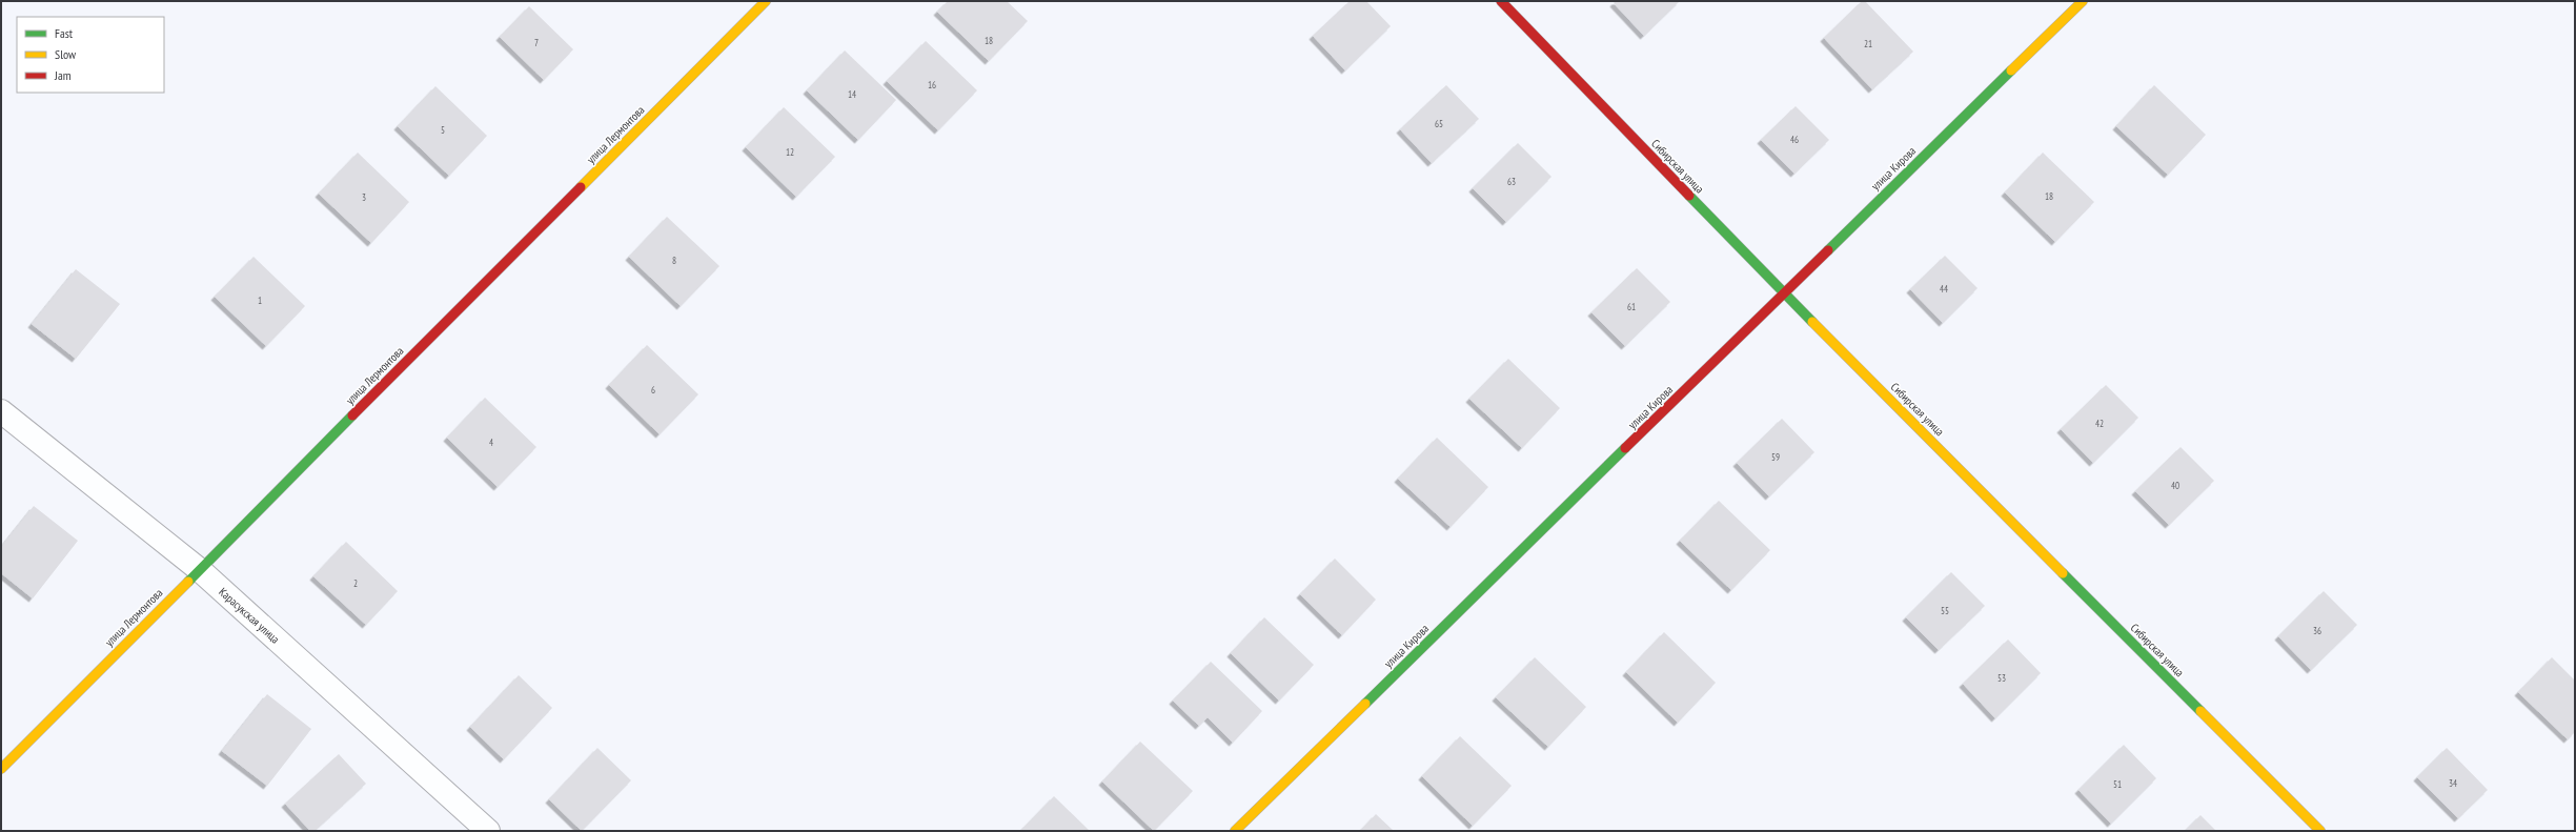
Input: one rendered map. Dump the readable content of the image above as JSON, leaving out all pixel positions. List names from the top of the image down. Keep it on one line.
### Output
{"streets":{"street":["улица Лермонтова","Сибирская улица","улица Кирова","Карасукская улица"]},"crossings":[["улица Лермонтова","Карасукская улица"],["Сибирская улица","улица Кирова"]],"house_numbers":["18","7","21","16","14","65","5","46","12","63","18","3","8","44","1","61","6","42","4","59","40","2","55","36","53","34","51"],"legend":["Fast","Slow","Jam"]}
